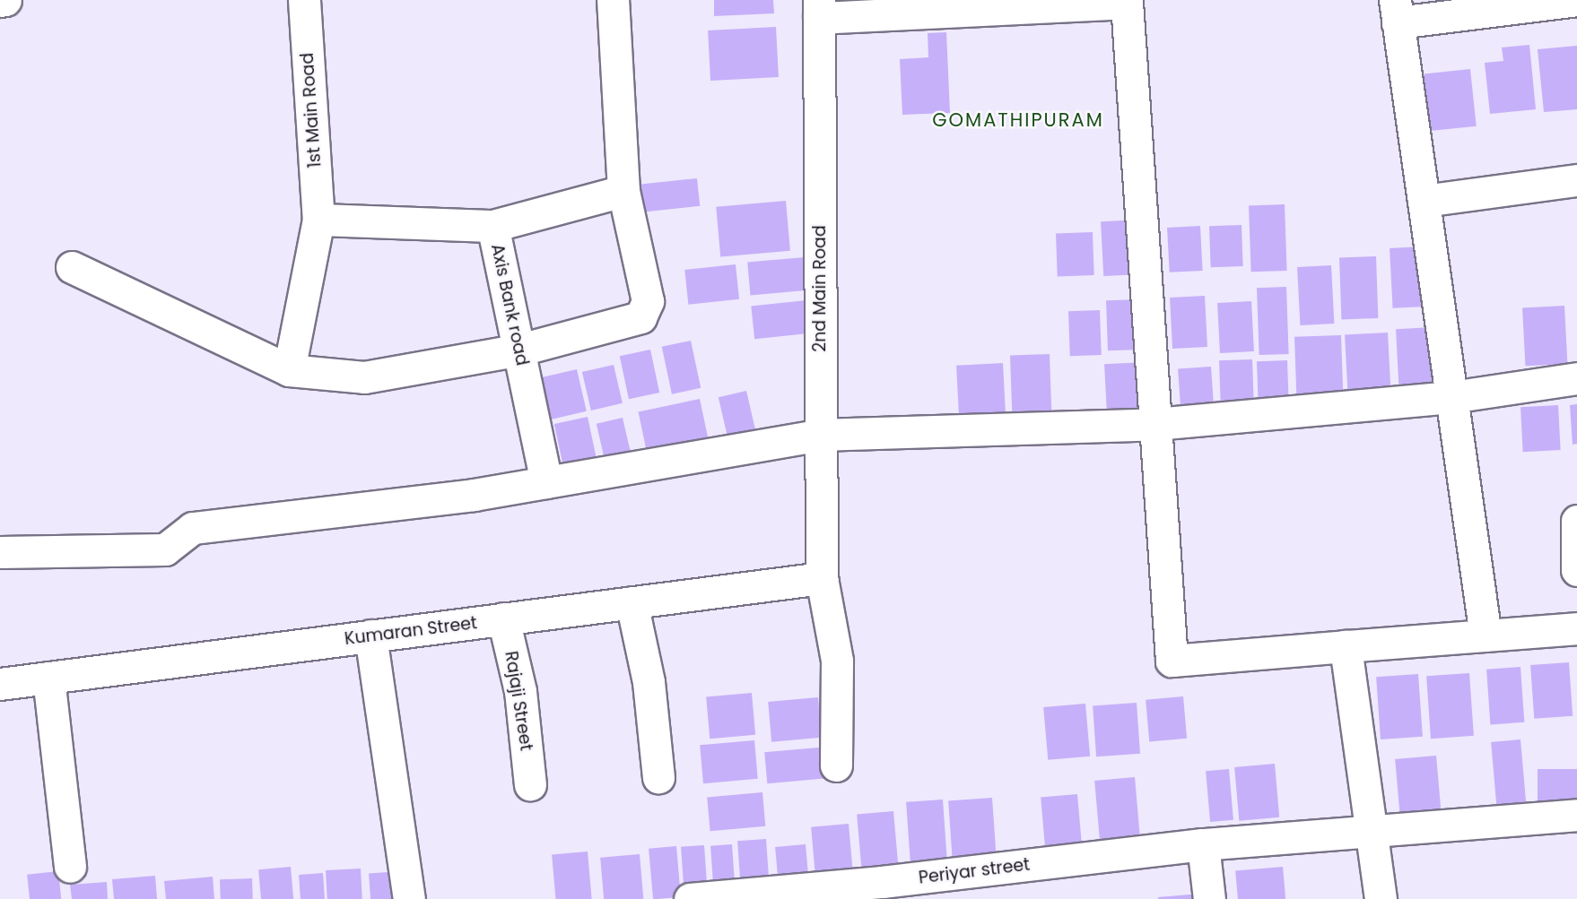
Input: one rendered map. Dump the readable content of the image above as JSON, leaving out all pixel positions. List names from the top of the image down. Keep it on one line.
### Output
{"streets":{"street":["1st Main Road","2nd Main Road","Axis Bank road","Kumaran Street","Rajaji Street","Periyar street"]},"crossings":[["2nd Main Road","Kumaran Street"],["Kumaran Street","Rajaji Street"]],"districts":["GOMATHIPURAM"]}
